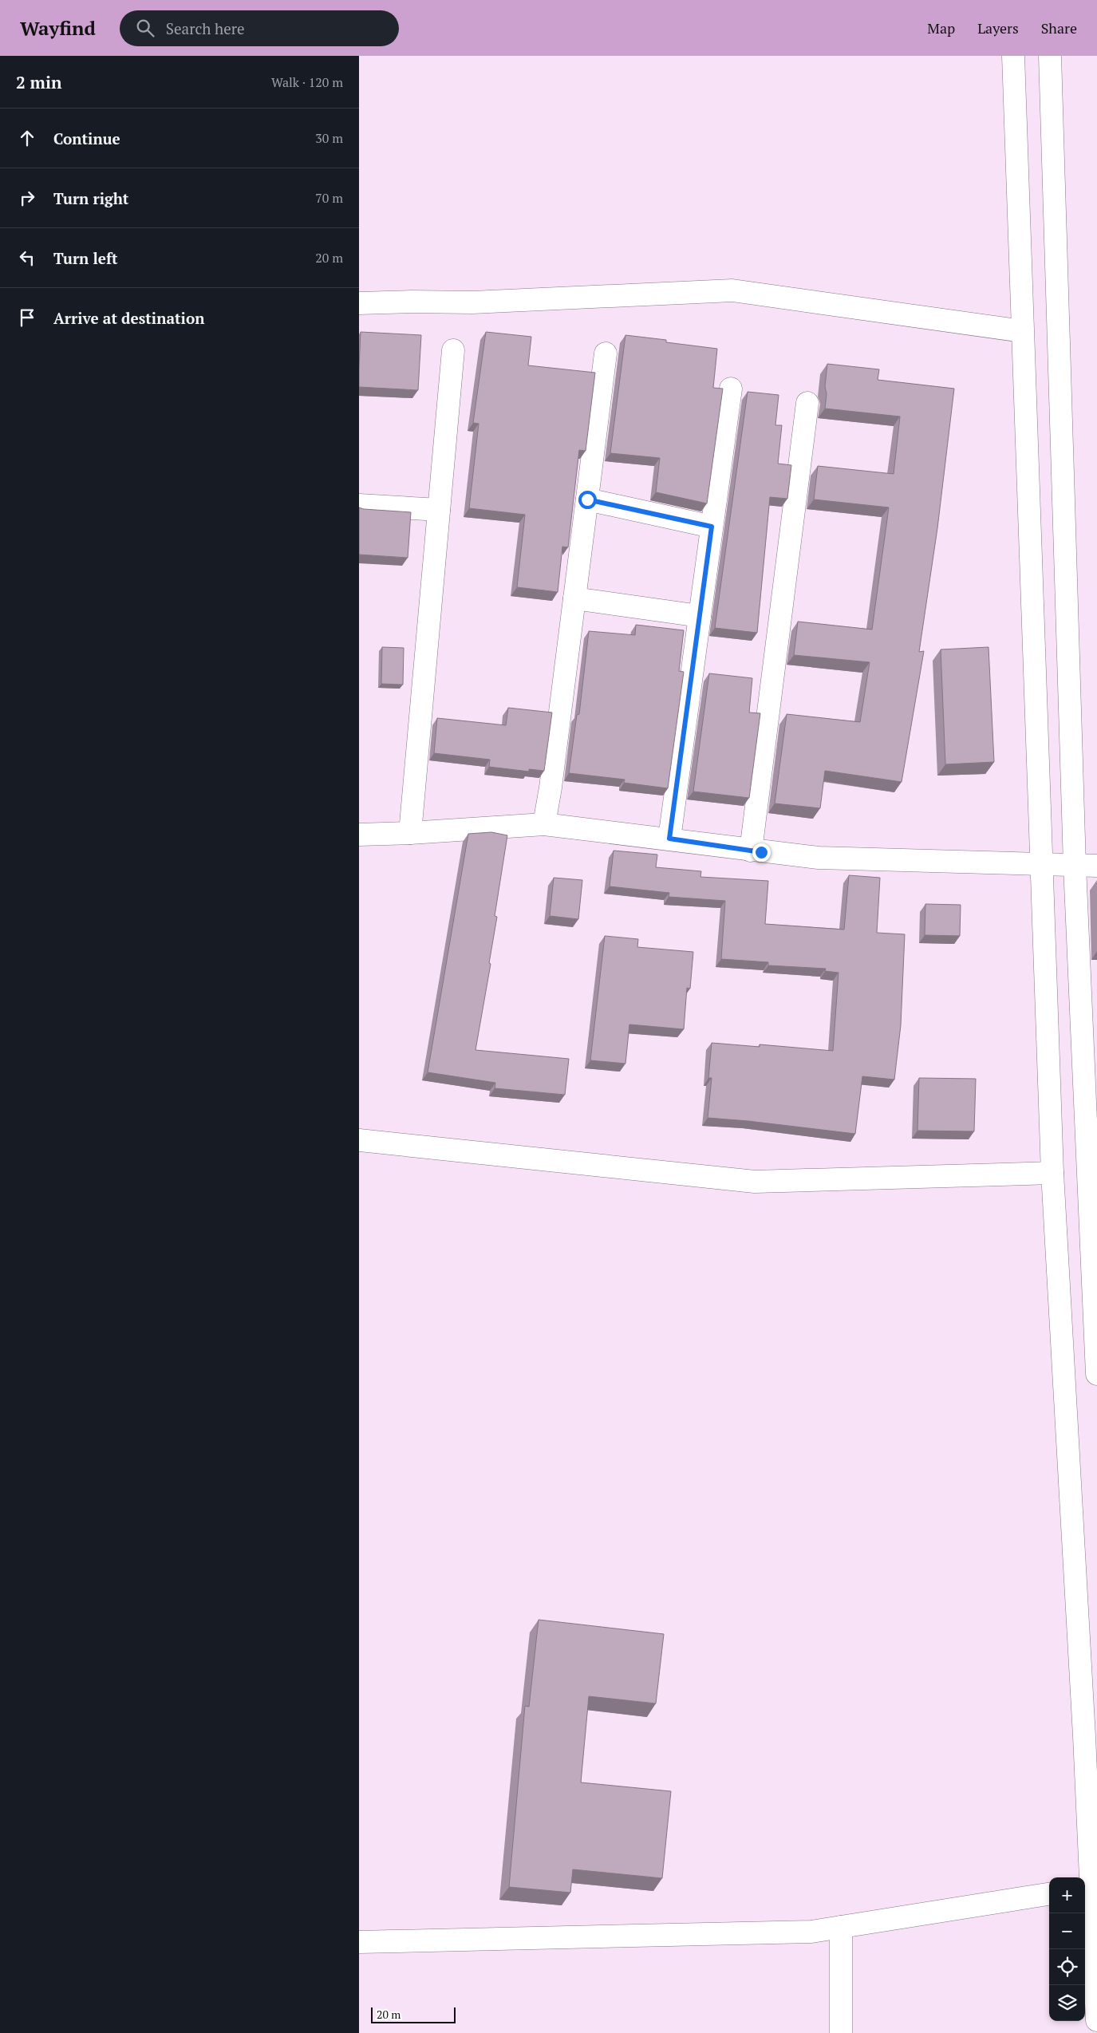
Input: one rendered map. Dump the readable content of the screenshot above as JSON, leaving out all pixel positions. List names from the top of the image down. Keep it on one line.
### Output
{"scale_bar":"20 m","page":{"header":"Wayfind","search":"Search here","nav":["Map","Layers","Share"],"heading":["2 min","Walk · 120 m"],"list":[["Continue","30 m"],["Turn right","70 m"],["Turn left","20 m"],"Arrive at destination"],"map_buttons":["+","−"],"scale":"20 m"}}
